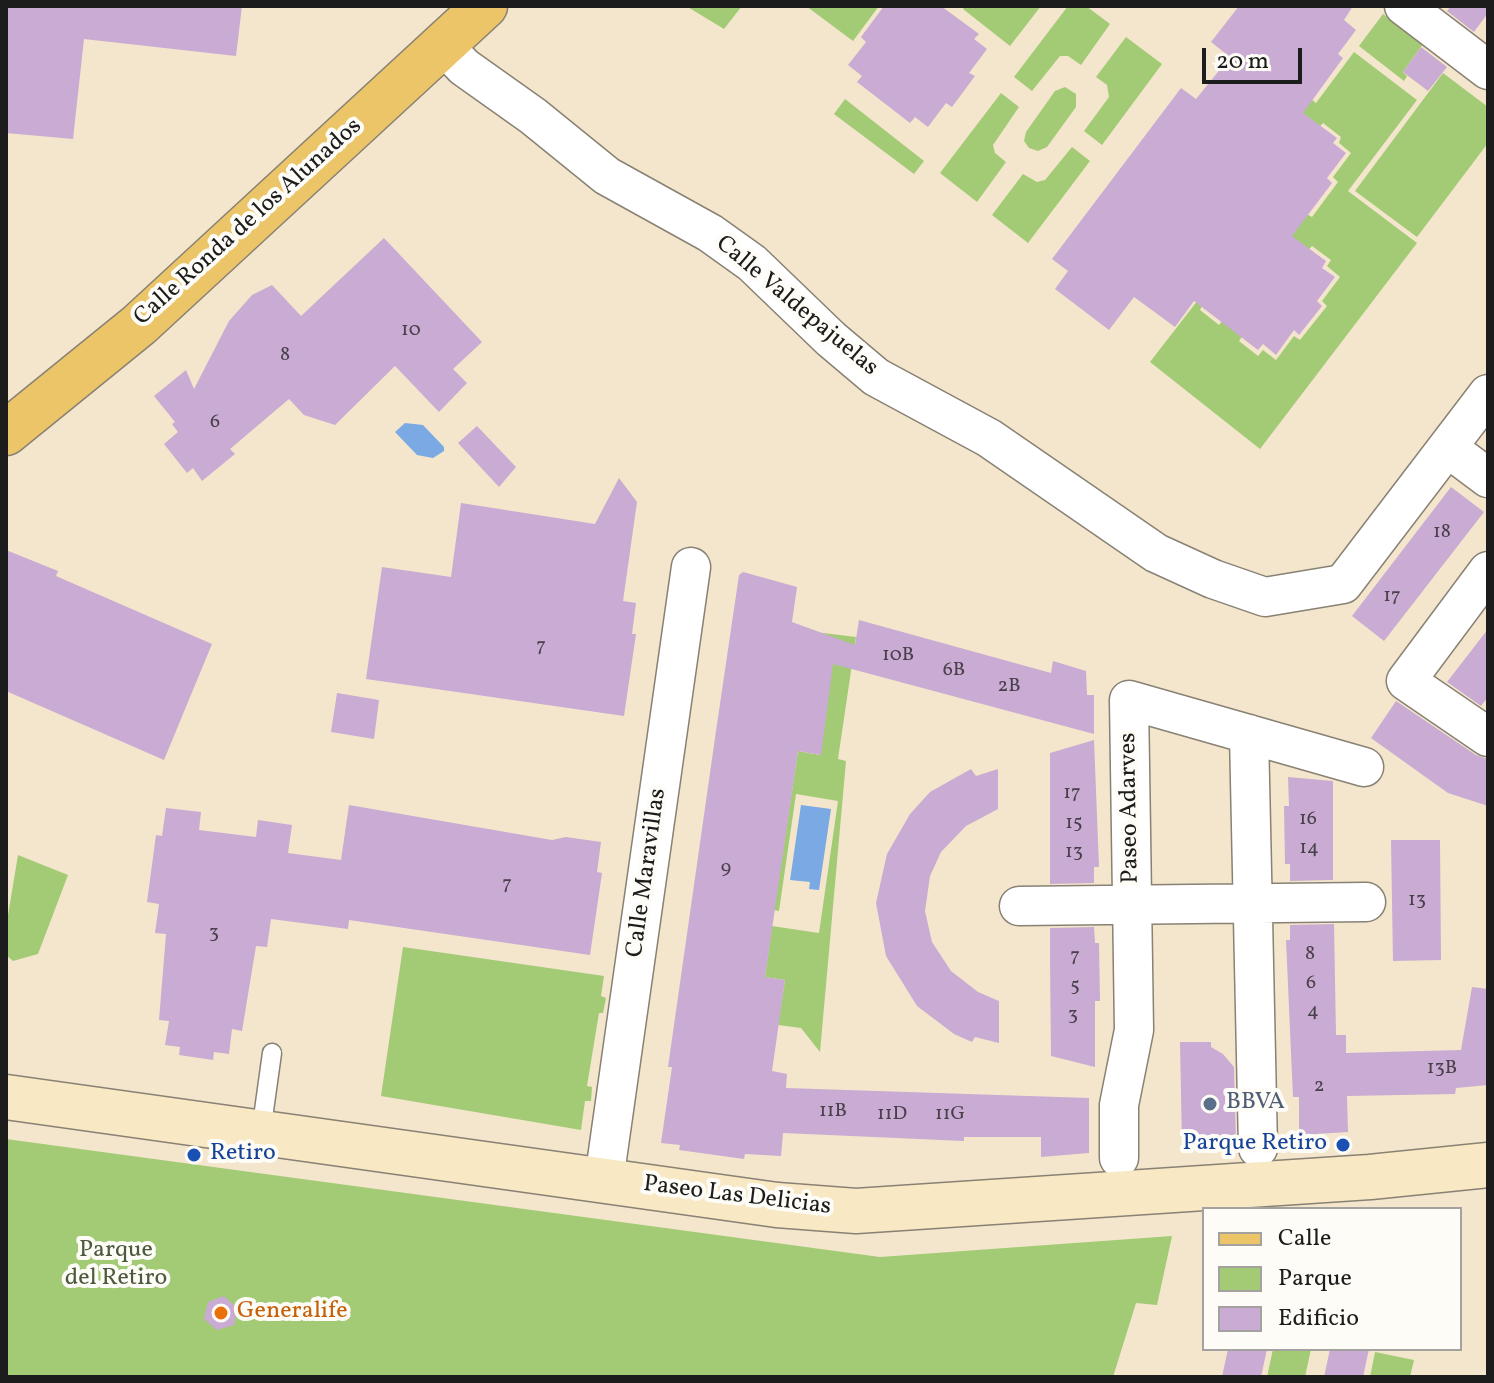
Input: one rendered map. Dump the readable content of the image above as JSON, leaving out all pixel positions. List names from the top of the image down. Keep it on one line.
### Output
{"streets":{"main road":["Calle Ronda de los Alunados"],"street":["Calle Valdepajuelas","Paseo Adarves","Calle Maravillas","Paseo Las Delicias"]},"crossings":[["Calle Ronda de los Alunados","Calle Valdepajuelas"],["Calle Maravillas","Paseo Las Delicias"]],"parks":["Parque del Retiro"],"places":["BBVA","Parque Retiro","Retiro","Generalife"],"house_numbers":["10","8","6","18","17","7","10B","6B","2B","17","16","15","14","13","9","7","13","3","8","7","6","5","4","3","13B","2","11B","11D","11G"],"legend":["Calle","Parque","Edificio"],"scale_bar":"20 m"}
